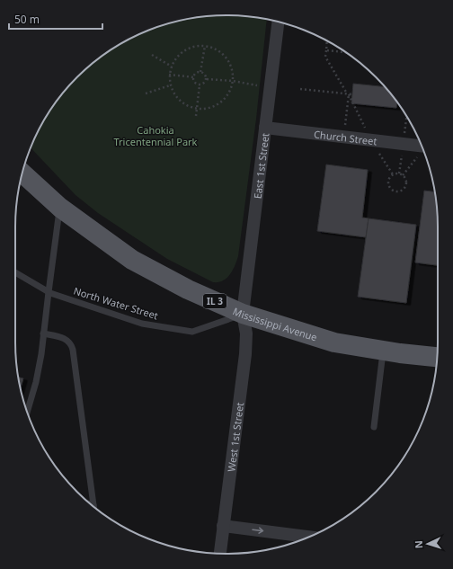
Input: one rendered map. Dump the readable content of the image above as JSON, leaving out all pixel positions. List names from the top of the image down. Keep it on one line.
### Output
{"streets":{"main road":["IL 3","Mississippi Avenue"],"street":["Church Street","East 1st Street","West 1st Street"],"lane":["North Water Street"]},"crossings":[["Church Street","East 1st Street"],["East 1st Street","North Water Street"],["East 1st Street","Mississippi Avenue"],["East 1st Street","West 1st Street"],["North Water Street","Mississippi Avenue"],["North Water Street","West 1st Street"],["Mississippi Avenue","West 1st Street"]],"parks":["Cahokia Tricentennial Park"],"scale_bar":"50 m","north":"left"}
